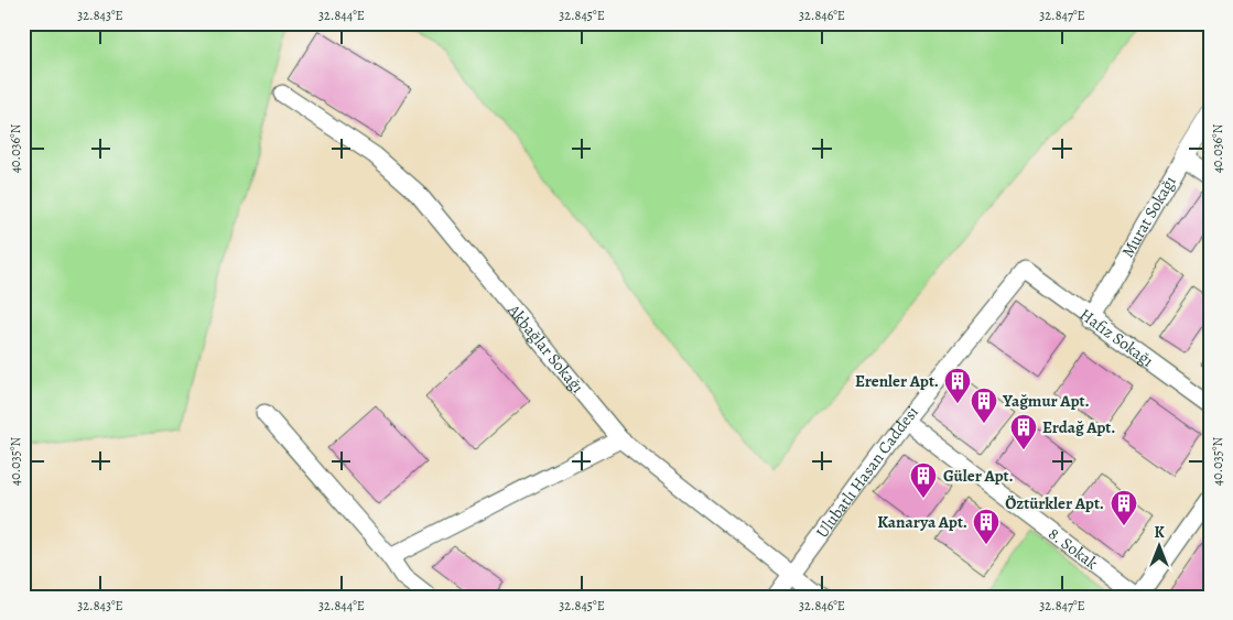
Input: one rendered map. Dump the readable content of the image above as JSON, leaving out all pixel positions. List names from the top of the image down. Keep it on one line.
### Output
{"streets":{"street":["Murat Sokağı","Hafız Sokağı","Akbağlar Sokağı","Ulubatlı Hasan Caddesi","8. Sokak"]},"crossings":[["Murat Sokağı","Hafız Sokağı"],["Hafız Sokağı","Ulubatlı Hasan Caddesi"],["Akbağlar Sokağı","Ulubatlı Hasan Caddesi"],["Ulubatlı Hasan Caddesi","8. Sokak"]],"places":{"building":["Erenler Apt.","Yağmur Apt.","Erdağ Apt.","Güler Apt.","Öztürkler Apt.","Kanarya Apt."]},"north":"top","coordinates":["32.843°E","32.844°E","32.845°E","32.846°E","32.847°E","40.036°N","40.035°N"]}
